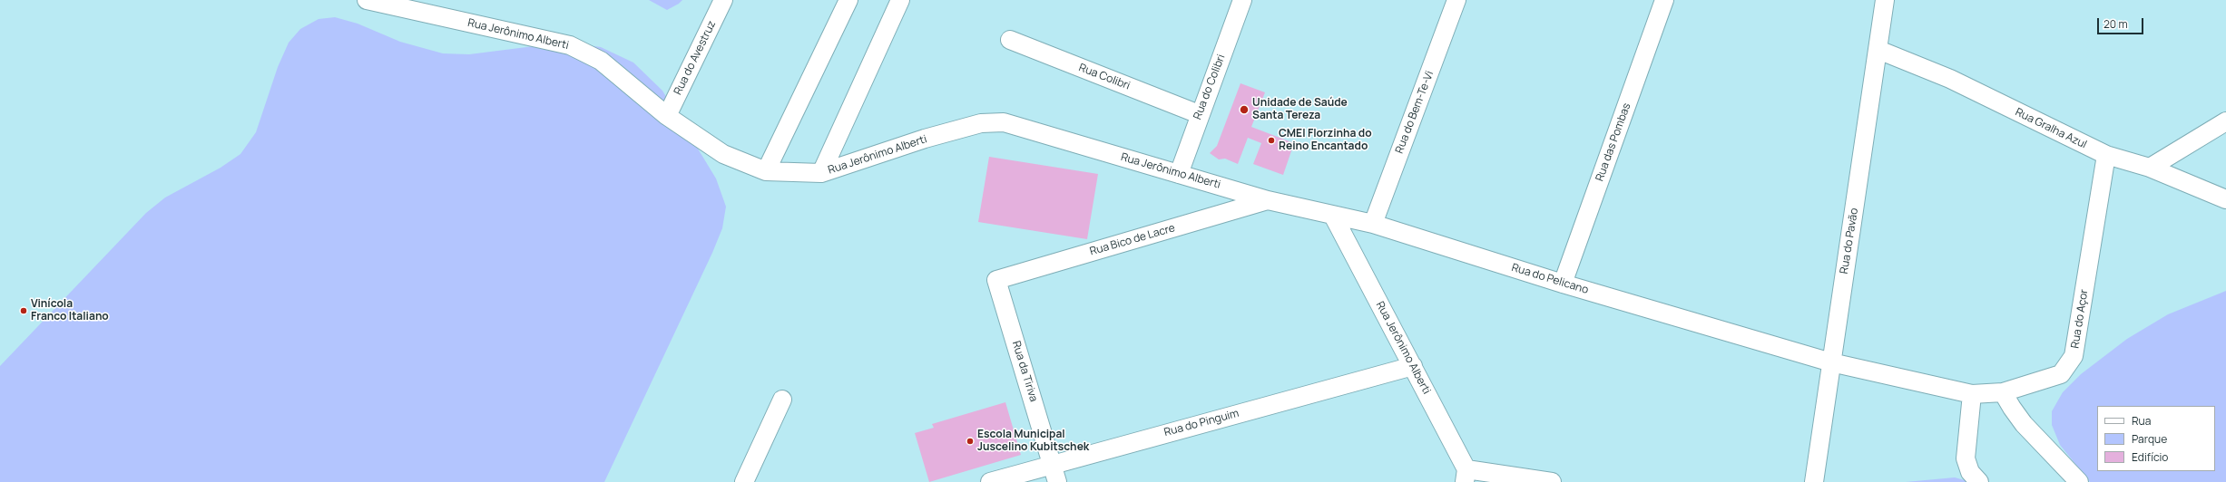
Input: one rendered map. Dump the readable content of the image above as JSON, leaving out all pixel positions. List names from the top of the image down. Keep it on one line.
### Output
{"streets":{"street":["Rua Jerônimo Alberti","Rua do Avestruz","Rua Colibri","Rua do Colibri","Rua do Bem-Te-Vi","Rua Gralha Azul","Rua das Pombas","Rua Bico de Lacre","Rua do Pavão","Rua do Pelicano","Rua do Açor","Rua da Tiriva","Rua do Pinguim"]},"crossings":[["Rua Jerônimo Alberti","Rua do Avestruz"],["Rua Jerônimo Alberti","Rua do Colibri"],["Rua Jerônimo Alberti","Rua Bico de Lacre"],["Rua Jerônimo Alberti","Rua do Pelicano"],["Rua Jerônimo Alberti","Rua do Pinguim"],["Rua Colibri","Rua do Colibri"],["Rua do Bem-Te-Vi","Rua do Pelicano"],["Rua Gralha Azul","Rua do Pavão"],["Rua Gralha Azul","Rua do Açor"],["Rua das Pombas","Rua do Pelicano"],["Rua Bico de Lacre","Rua do Pelicano"],["Rua Bico de Lacre","Rua da Tiriva"],["Rua do Pavão","Rua do Pelicano"],["Rua do Pavão","Rua do Açor"],["Rua do Pelicano","Rua do Açor"],["Rua da Tiriva","Rua do Pinguim"]],"places":["Unidade de Saúde Santa Tereza","CMEI Florzinha do Reino Encantado","Vinícola Franco Italiano","Escola Municipal Juscelino Kubitschek"],"legend":["Rua","Parque","Edifício"],"scale_bar":"20 m"}
